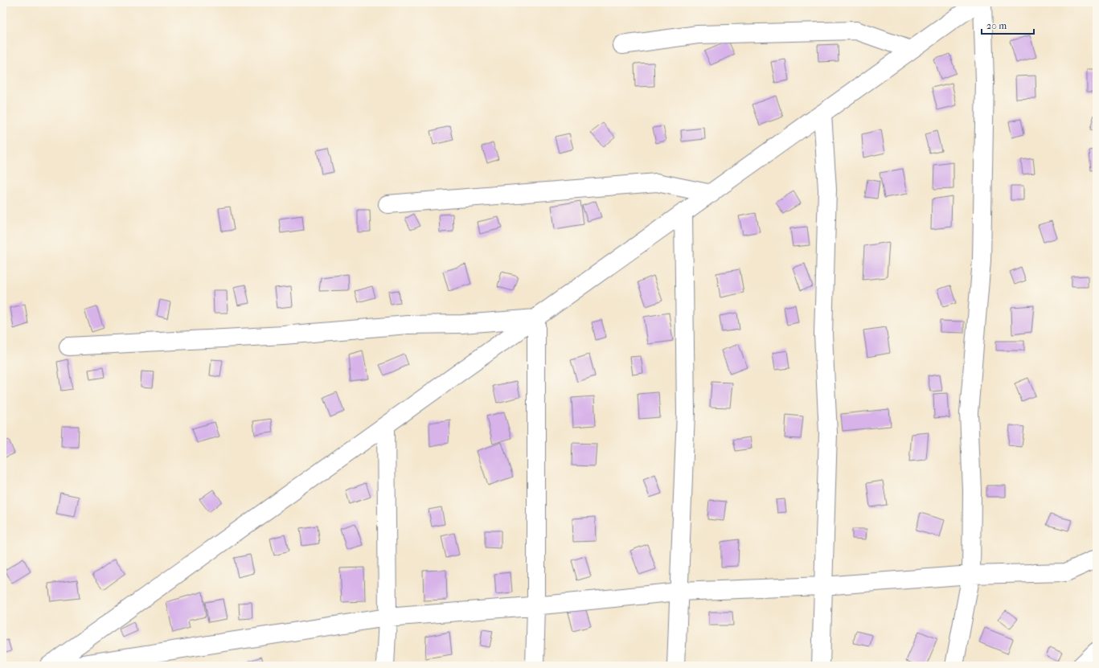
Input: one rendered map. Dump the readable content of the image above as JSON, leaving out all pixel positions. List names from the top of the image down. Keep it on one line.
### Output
{"scale_bar":"20 m"}
